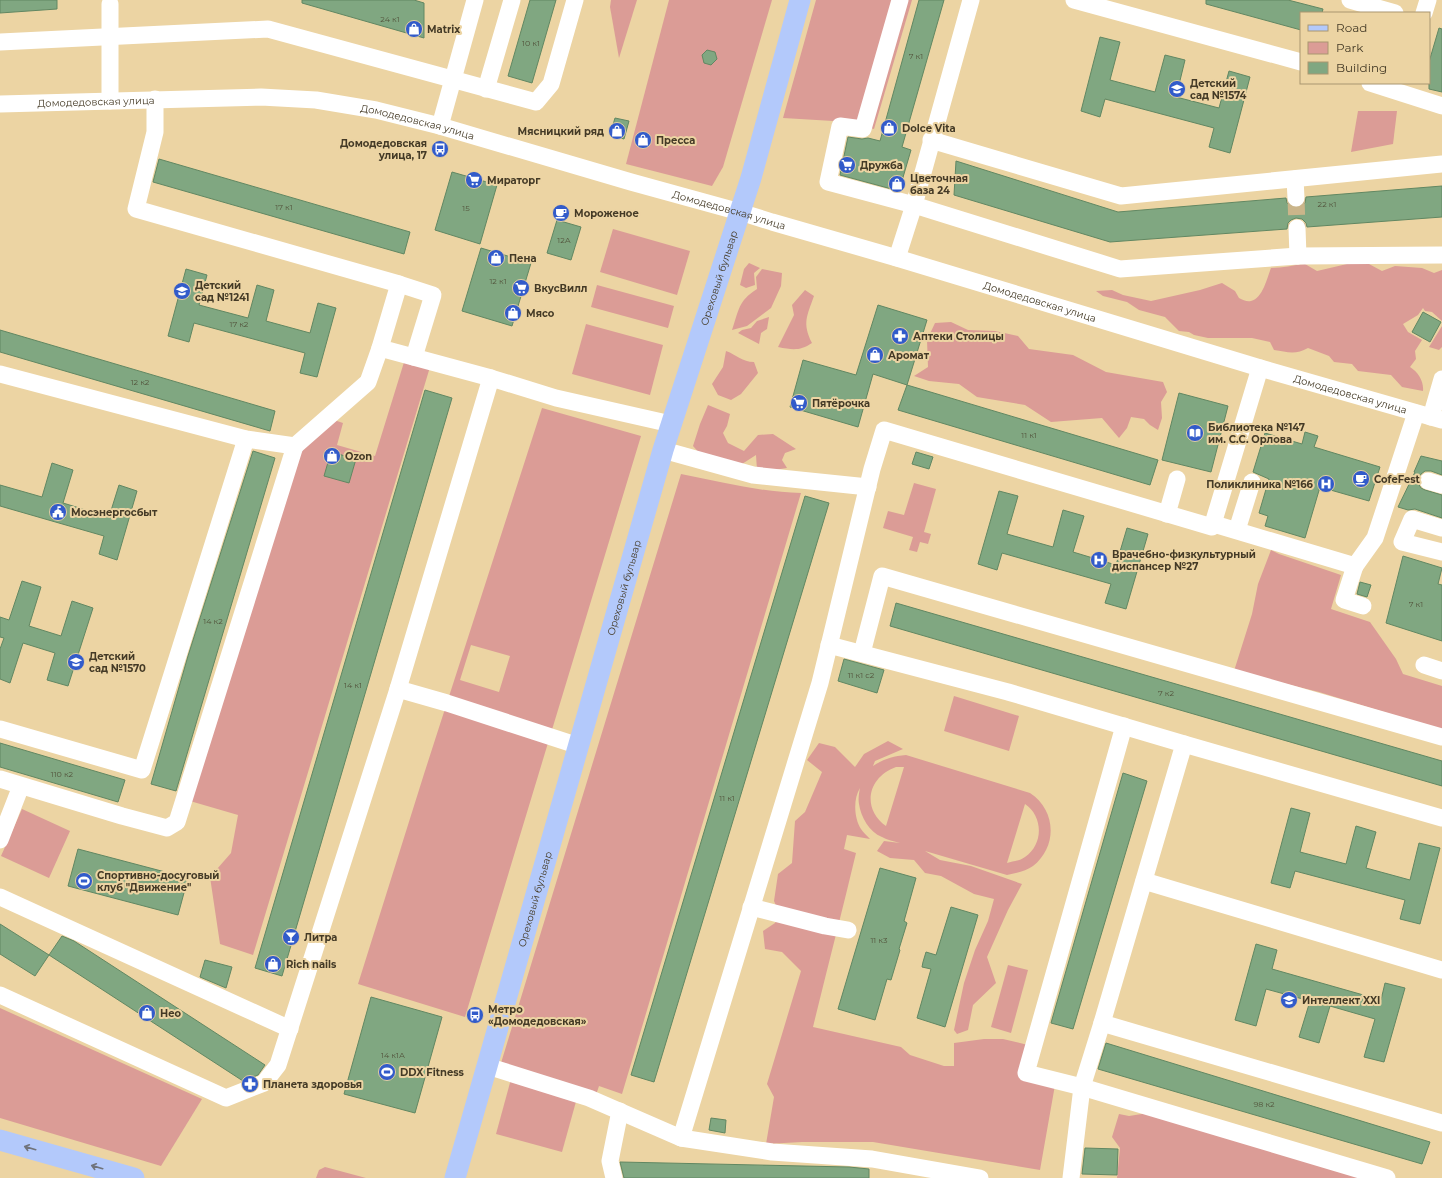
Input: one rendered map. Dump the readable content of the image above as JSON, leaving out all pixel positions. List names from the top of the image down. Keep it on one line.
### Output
{"streets":{"main road":["Ореховый бульвар"],"street":["Домодедовская улица"]},"crossings":[["Домодедовская улица","Ореховый бульвар"]],"places":{"shop":["Matrix","Dolce Vita","Мясницкий ряд","Пресса","Цветочная база 24","Пена","Мясо","Аромат","Ozon","Rich nails","Нео"],"school or university":["Детский сад №1574","Детский сад №1241","Детский сад №1570","Интеллект XXI"],"bus stop":["Домодедовская улица, 17","Метро «Домодедовская»"],"supermarket":["Дружба","Мираторг","ВкусВилл","Пятёрочка"],"cafe":["Мороженое","CofeFest"],"pharmacy":["Аптеки Столицы","Планета здоровья"],"library":["Библиотека №147 им. С.С. Орлова"],"hospital":["Поликлиника №166","Врачебно-физкультурный диспансер №27"],"public building":["Мосэнергосбыт"],"sports":["Спортивно-досуговый клуб \"Движение\"","DDX Fitness"],"bar":["Литра"]},"house_numbers":["24 к1","10 к1","7 к1","22 к1","17 к1","15","12А","12 к1","17 к2","12 к2","11 к1","7 к1","14 к2","11 к1 с2","14 к1","7 к2","110 к2","11 к1","11 к3","14 к1А","98 к2"],"legend":["Road","Park","Building"]}
